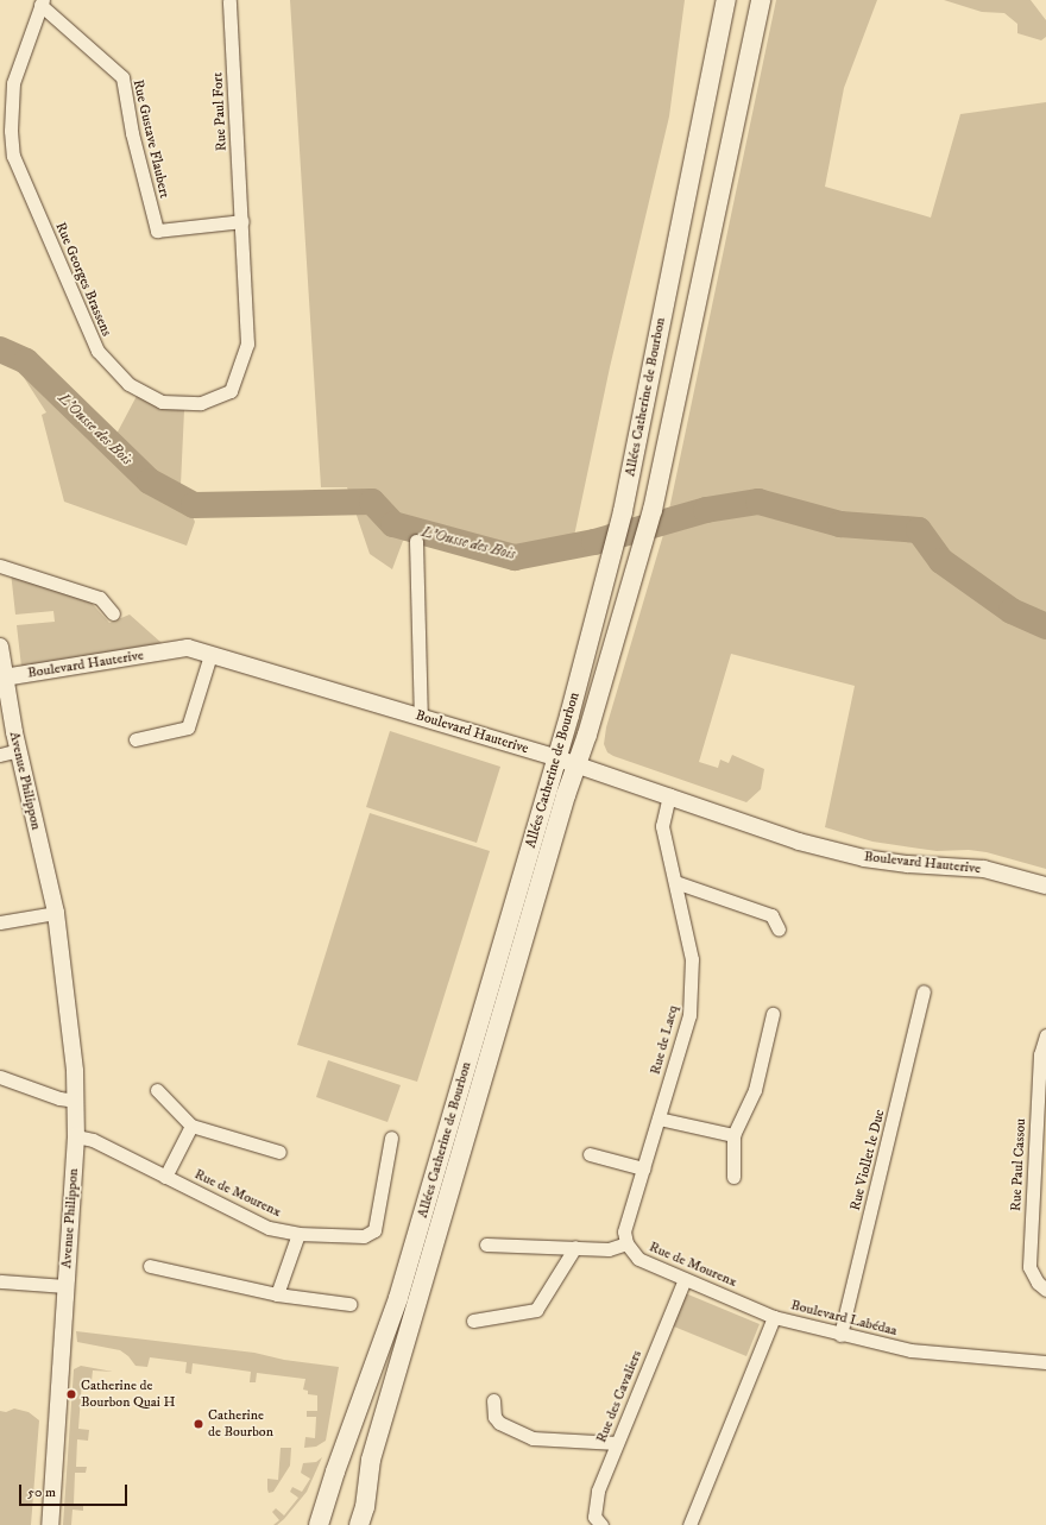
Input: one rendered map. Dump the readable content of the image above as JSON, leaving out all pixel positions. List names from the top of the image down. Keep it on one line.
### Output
{"streets":{"main road":["Allées Catherine de Bourbon"],"street":["Rue Paul Fort","Rue Gustave Flaubert","Rue Georges Brassens","Boulevard Hauterive","Avenue Philippon","Rue de Lacq","Rue Viollet le Duc","Rue Paul Cassou","Rue de Mourenx","Boulevard Labédaa","Rue des Cavaliers"]},"crossings":[["Rue Paul Fort","Rue Gustave Flaubert"],["Rue Paul Fort","Rue Georges Brassens"],["Rue Gustave Flaubert","Rue Georges Brassens"],["Allées Catherine de Bourbon","Boulevard Hauterive"],["Boulevard Hauterive","Avenue Philippon"],["Boulevard Hauterive","Rue de Lacq"],["Avenue Philippon","Rue de Mourenx"],["Rue de Lacq","Rue de Mourenx"],["Rue Viollet le Duc","Boulevard Labédaa"],["Rue de Mourenx","Boulevard Labédaa"],["Rue de Mourenx","Rue des Cavaliers"]],"water":["L'Ousse des Bois"],"places":["Catherine de Bourbon Quai H","Catherine de Bourbon"],"scale_bar":"50 m"}
